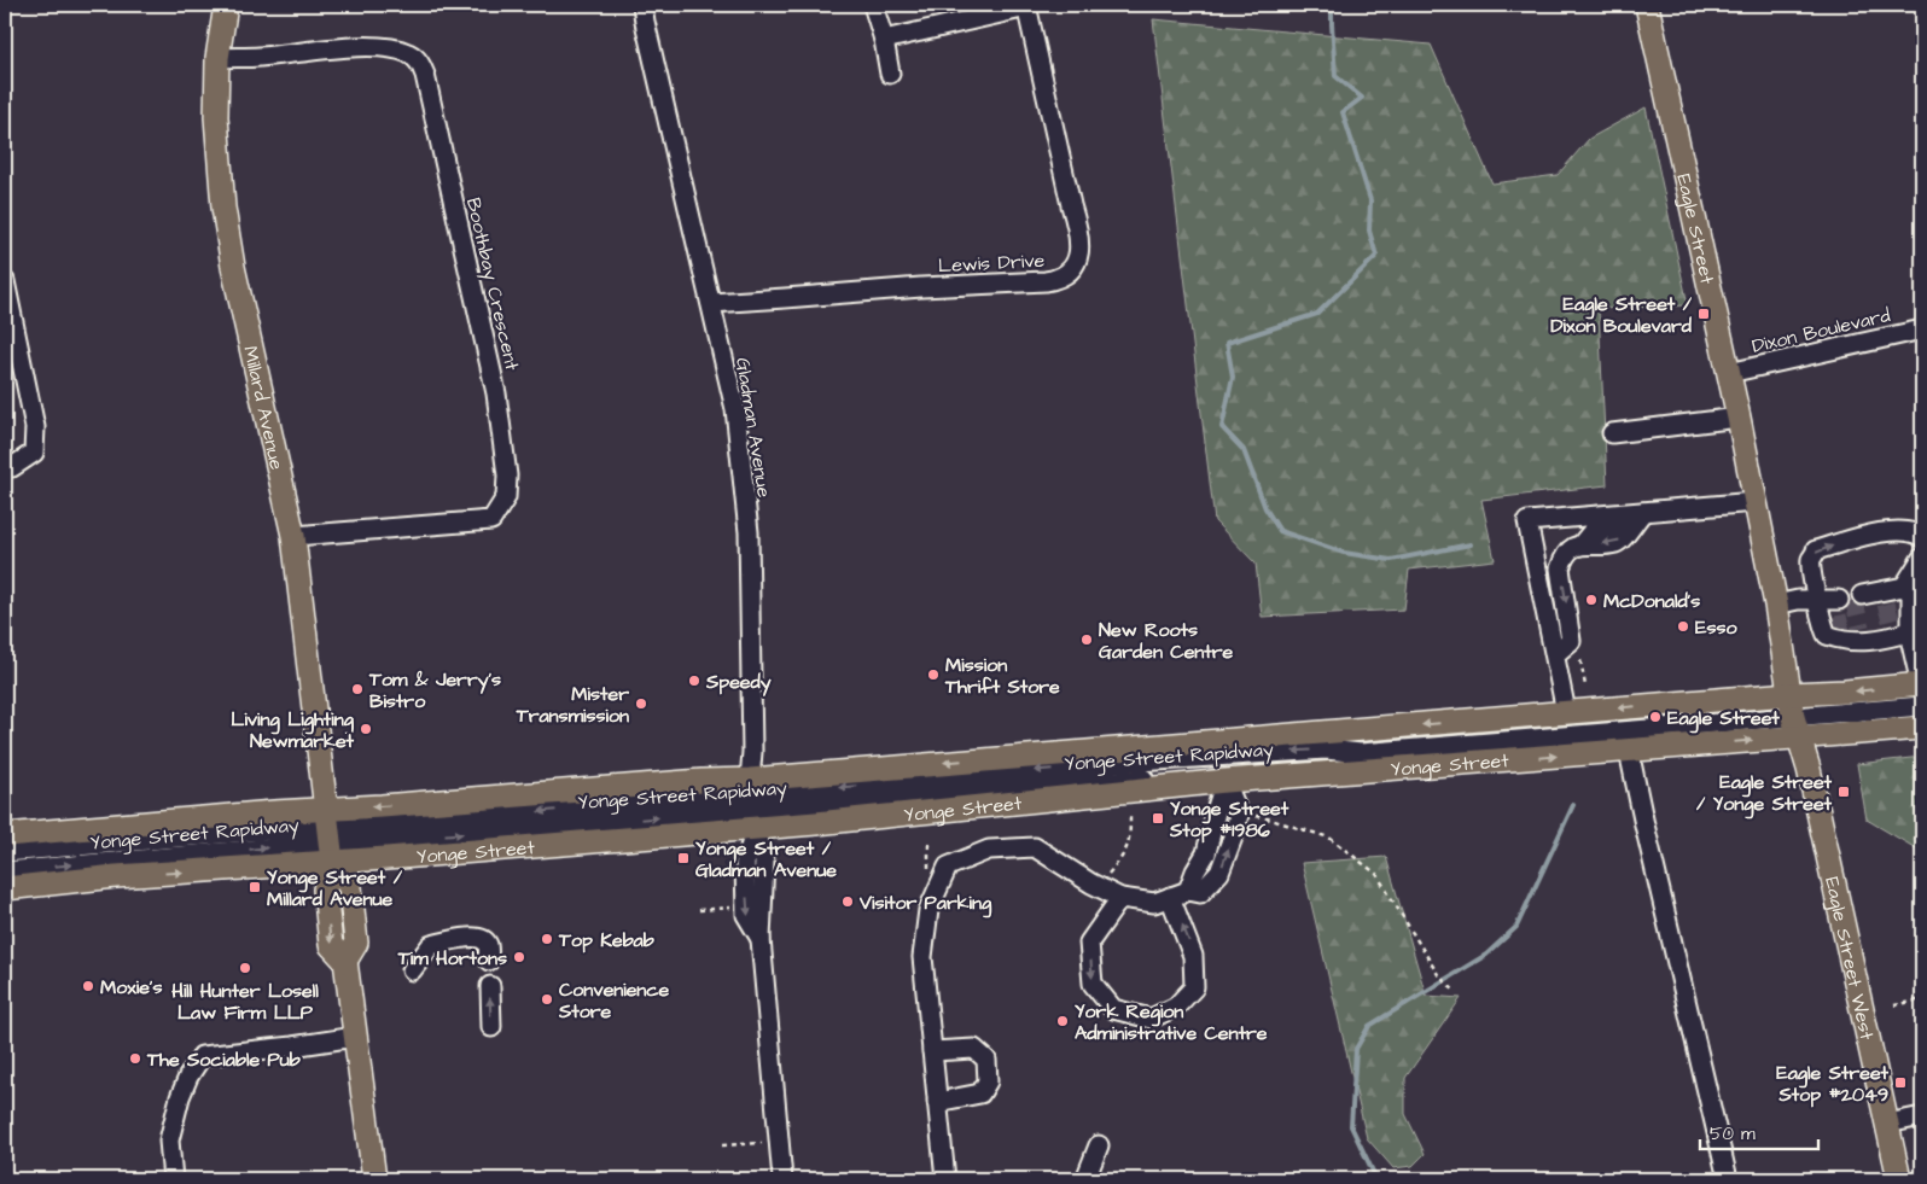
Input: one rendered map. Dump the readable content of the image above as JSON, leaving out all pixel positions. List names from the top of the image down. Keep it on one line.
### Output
{"streets":{"main road":["Eagle Street","Millard Avenue","Yonge Street","Eagle Street West"],"street":["Lewis Drive","Boothbay Crescent","Dixon Boulevard","Gladman Avenue","Yonge Street Rapidway"]},"crossings":[["Eagle Street","Dixon Boulevard"],["Eagle Street","Yonge Street Rapidway"],["Eagle Street","Yonge Street"],["Eagle Street","Eagle Street West"],["Lewis Drive","Gladman Avenue"],["Boothbay Crescent","Millard Avenue"],["Millard Avenue","Yonge Street Rapidway"],["Millard Avenue","Yonge Street"],["Gladman Avenue","Yonge Street Rapidway"],["Gladman Avenue","Yonge Street"],["Yonge Street Rapidway","Yonge Street"],["Yonge Street Rapidway","Eagle Street West"],["Yonge Street","Eagle Street West"]],"places":{"transit":["Eagle Street / Dixon Boulevard","Eagle Street / Yonge Street","Yonge Street Stop #1986","Yonge Street / Gladman Avenue","Yonge Street / Millard Avenue","Eagle Street Stop #2049"],"other":["McDonald's","Esso","New Roots Garden Centre","Mission Thrift Store","Speedy","Tom & Jerry's Bistro","Mister Transmission","Eagle Street","Living Lighting Newmarket","Visitor Parking","Top Kebab","Tim Hortons","Hill Hunter Losell Law Firm LLP","Moxie's","Convenience Store","York Region Administrative Centre","The Sociable Pub"]},"scale_bar":"50 m"}
